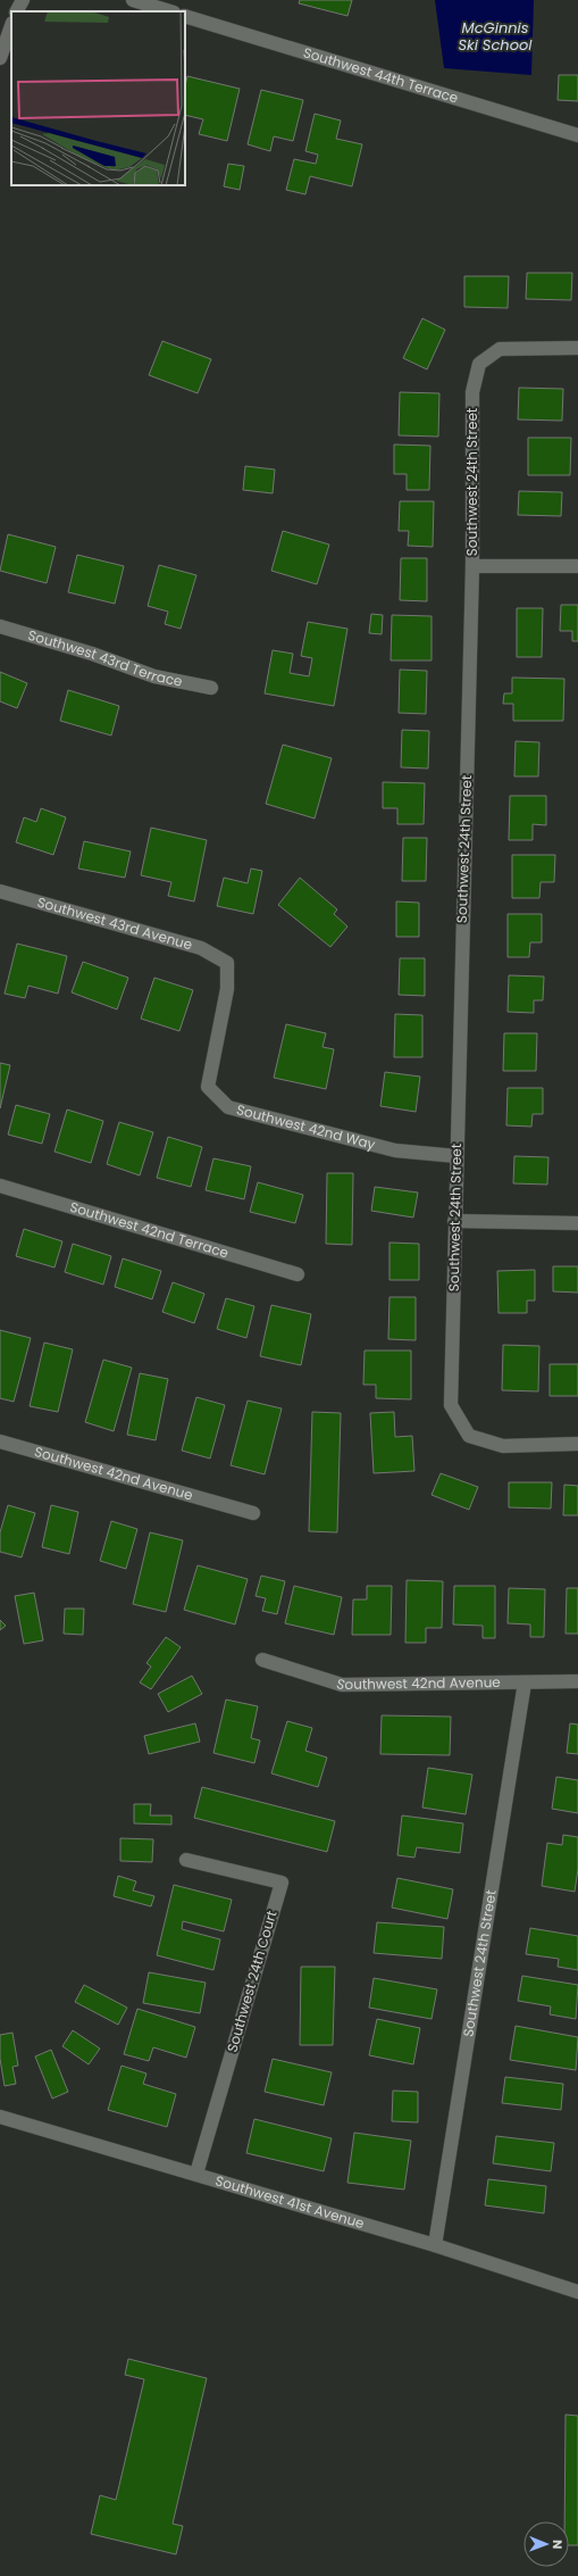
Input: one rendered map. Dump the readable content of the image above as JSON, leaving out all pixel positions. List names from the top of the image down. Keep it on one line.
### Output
{"streets":{"street":["Southwest 44th Terrace","Southwest 24th Street","Southwest 43rd Terrace","Southwest 43rd Avenue","Southwest 42nd Way","Southwest 42nd Terrace","Southwest 42nd Avenue","Southwest 24th Court","Southwest 41st Avenue"]},"crossings":[["Southwest 24th Street","Southwest 42nd Way"],["Southwest 24th Street","Southwest 42nd Avenue"],["Southwest 24th Street","Southwest 41st Avenue"],["Southwest 43rd Avenue","Southwest 42nd Way"],["Southwest 24th Court","Southwest 41st Avenue"]],"water":["McGinnis Ski School"],"north":"right"}
